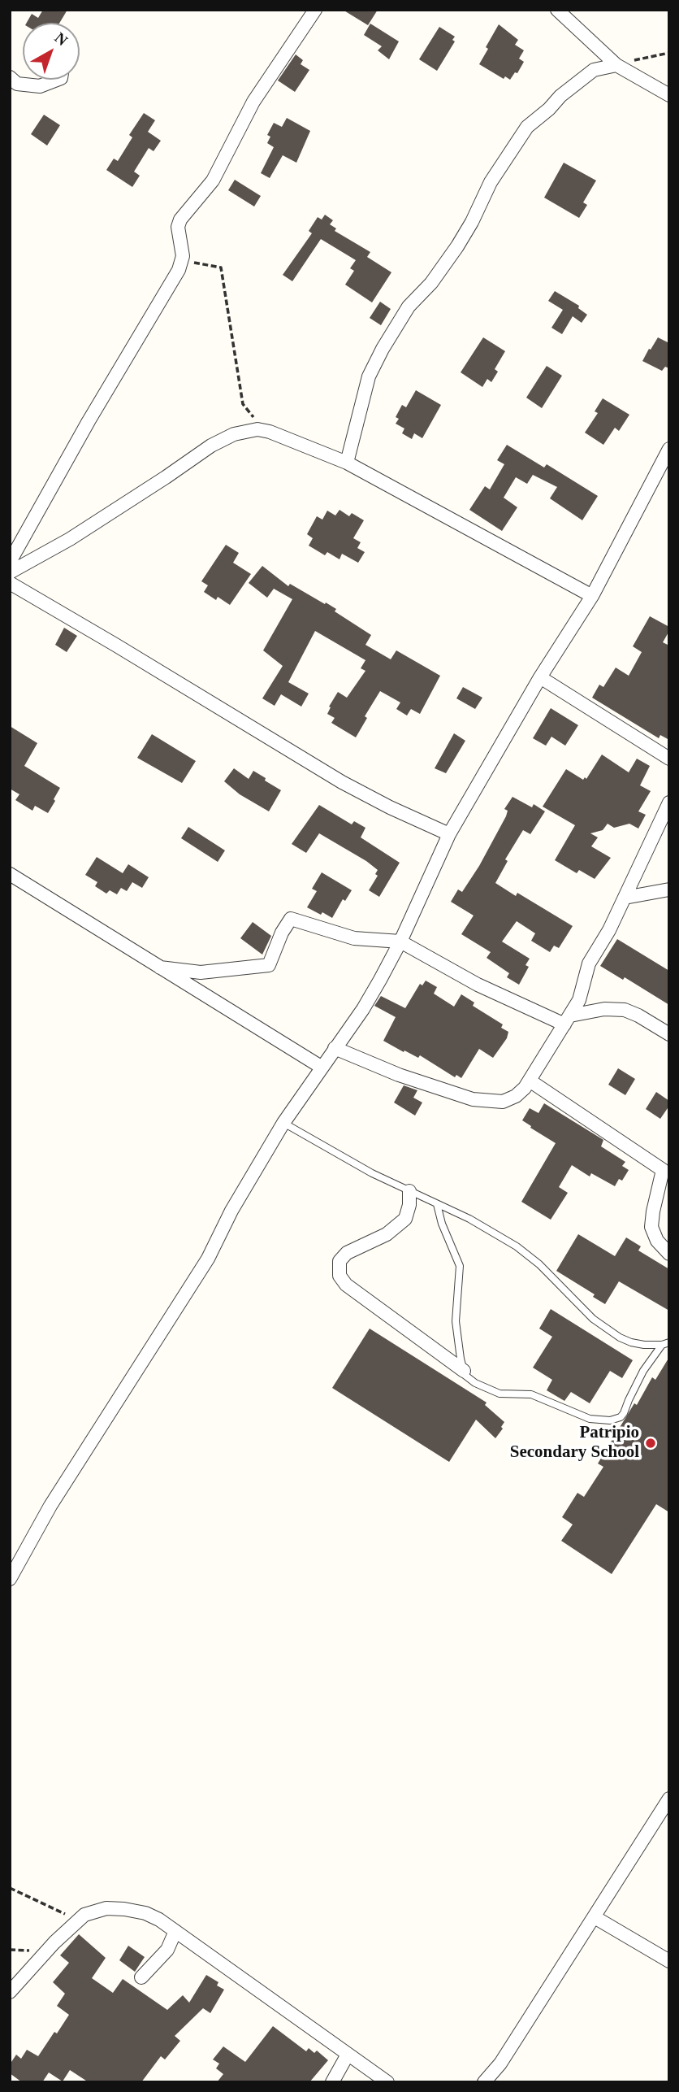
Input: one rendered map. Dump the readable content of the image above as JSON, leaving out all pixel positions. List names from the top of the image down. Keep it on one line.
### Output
{"places":["Patripio Secondary School"],"north":"top right"}
